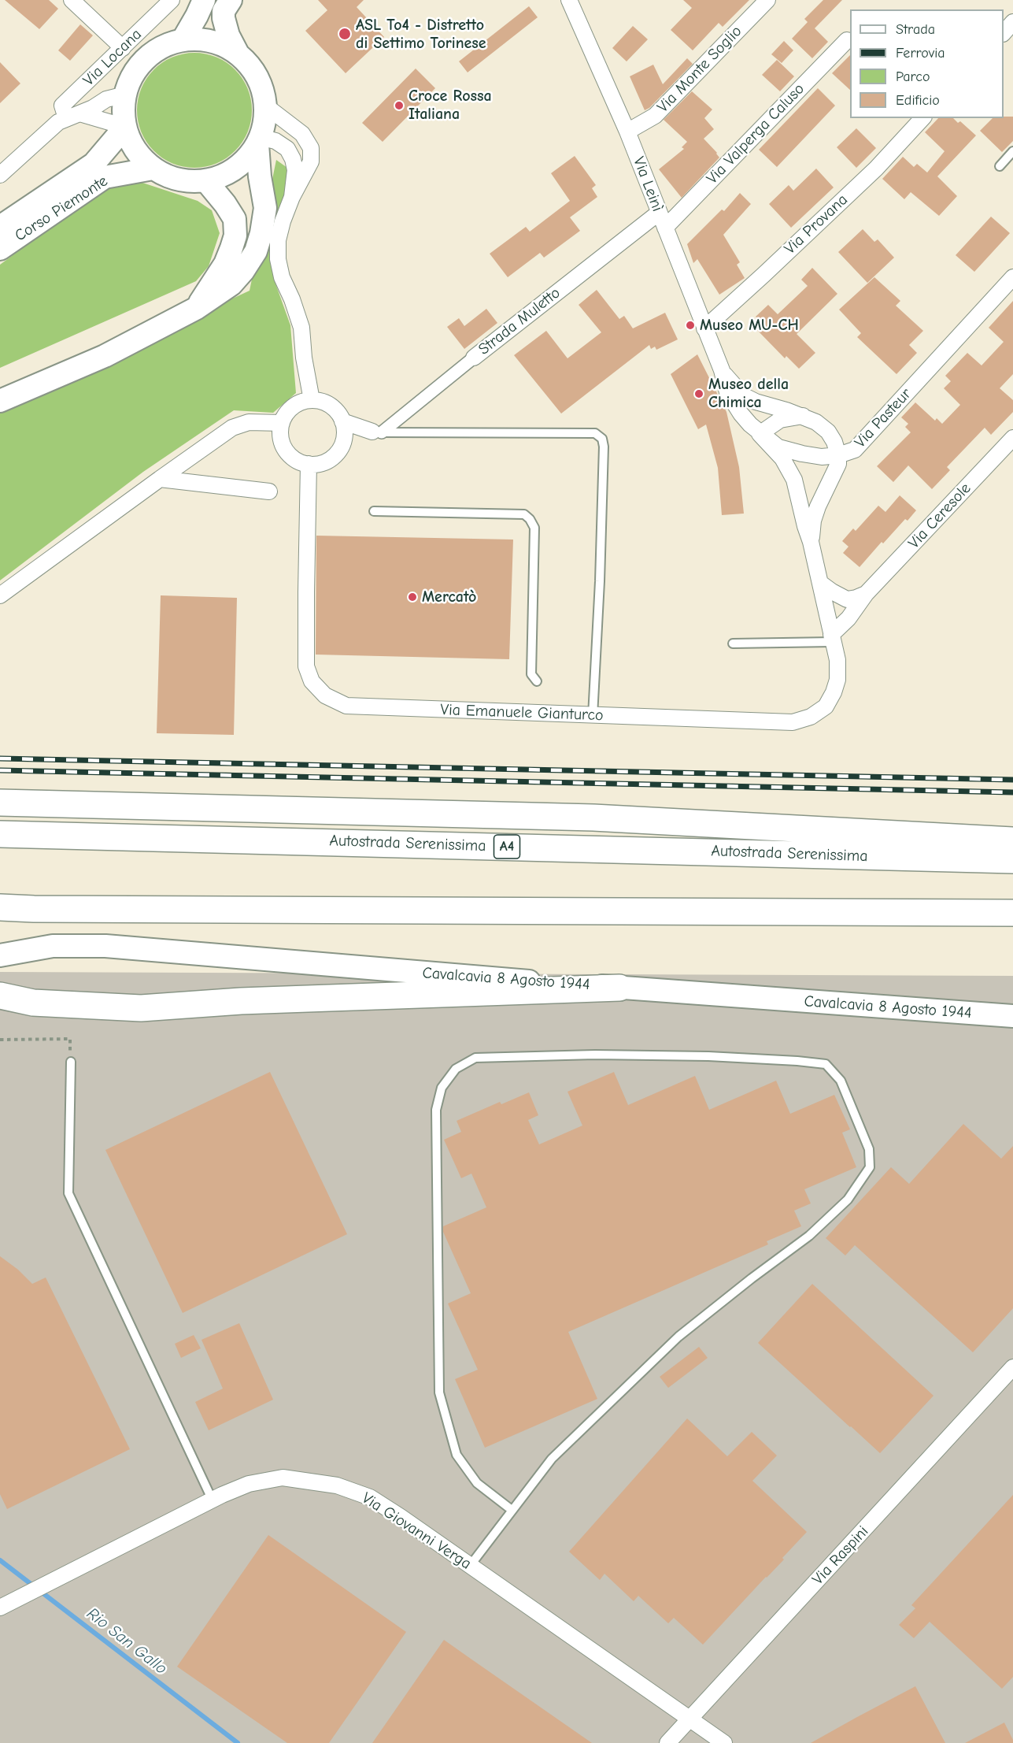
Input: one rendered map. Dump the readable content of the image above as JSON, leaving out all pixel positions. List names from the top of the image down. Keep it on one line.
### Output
{"streets":{"highway":["Autostrada Serenissima","A4"],"main road":["Corso Piemonte","Cavalcavia 8 Agosto 1944"],"street":["Via Locana","Via Monte Soglio","Via Valperga Caluso","Via Leinì","Via Provana","Strada Muletto","Via Pasteur","Via Ceresole","Via Emanuele Gianturco","Via Giovanni Verga","Via Raspini"]},"crossings":[["Via Monte Soglio","Via Leinì"],["Via Valperga Caluso","Via Leinì"],["Via Leinì","Via Provana"],["Via Leinì","Strada Muletto"],["Via Leinì","Via Pasteur"],["Via Ceresole","Via Emanuele Gianturco"],["Via Giovanni Verga","Via Raspini"]],"water":["Rio San Gallo"],"places":["ASL To4 - Distretto di Settimo Torinese","Croce Rossa Italiana","Museo MU-CH","Museo della Chimica","Mercatò"],"legend":["Strada","Ferrovia","Parco","Edificio"]}
